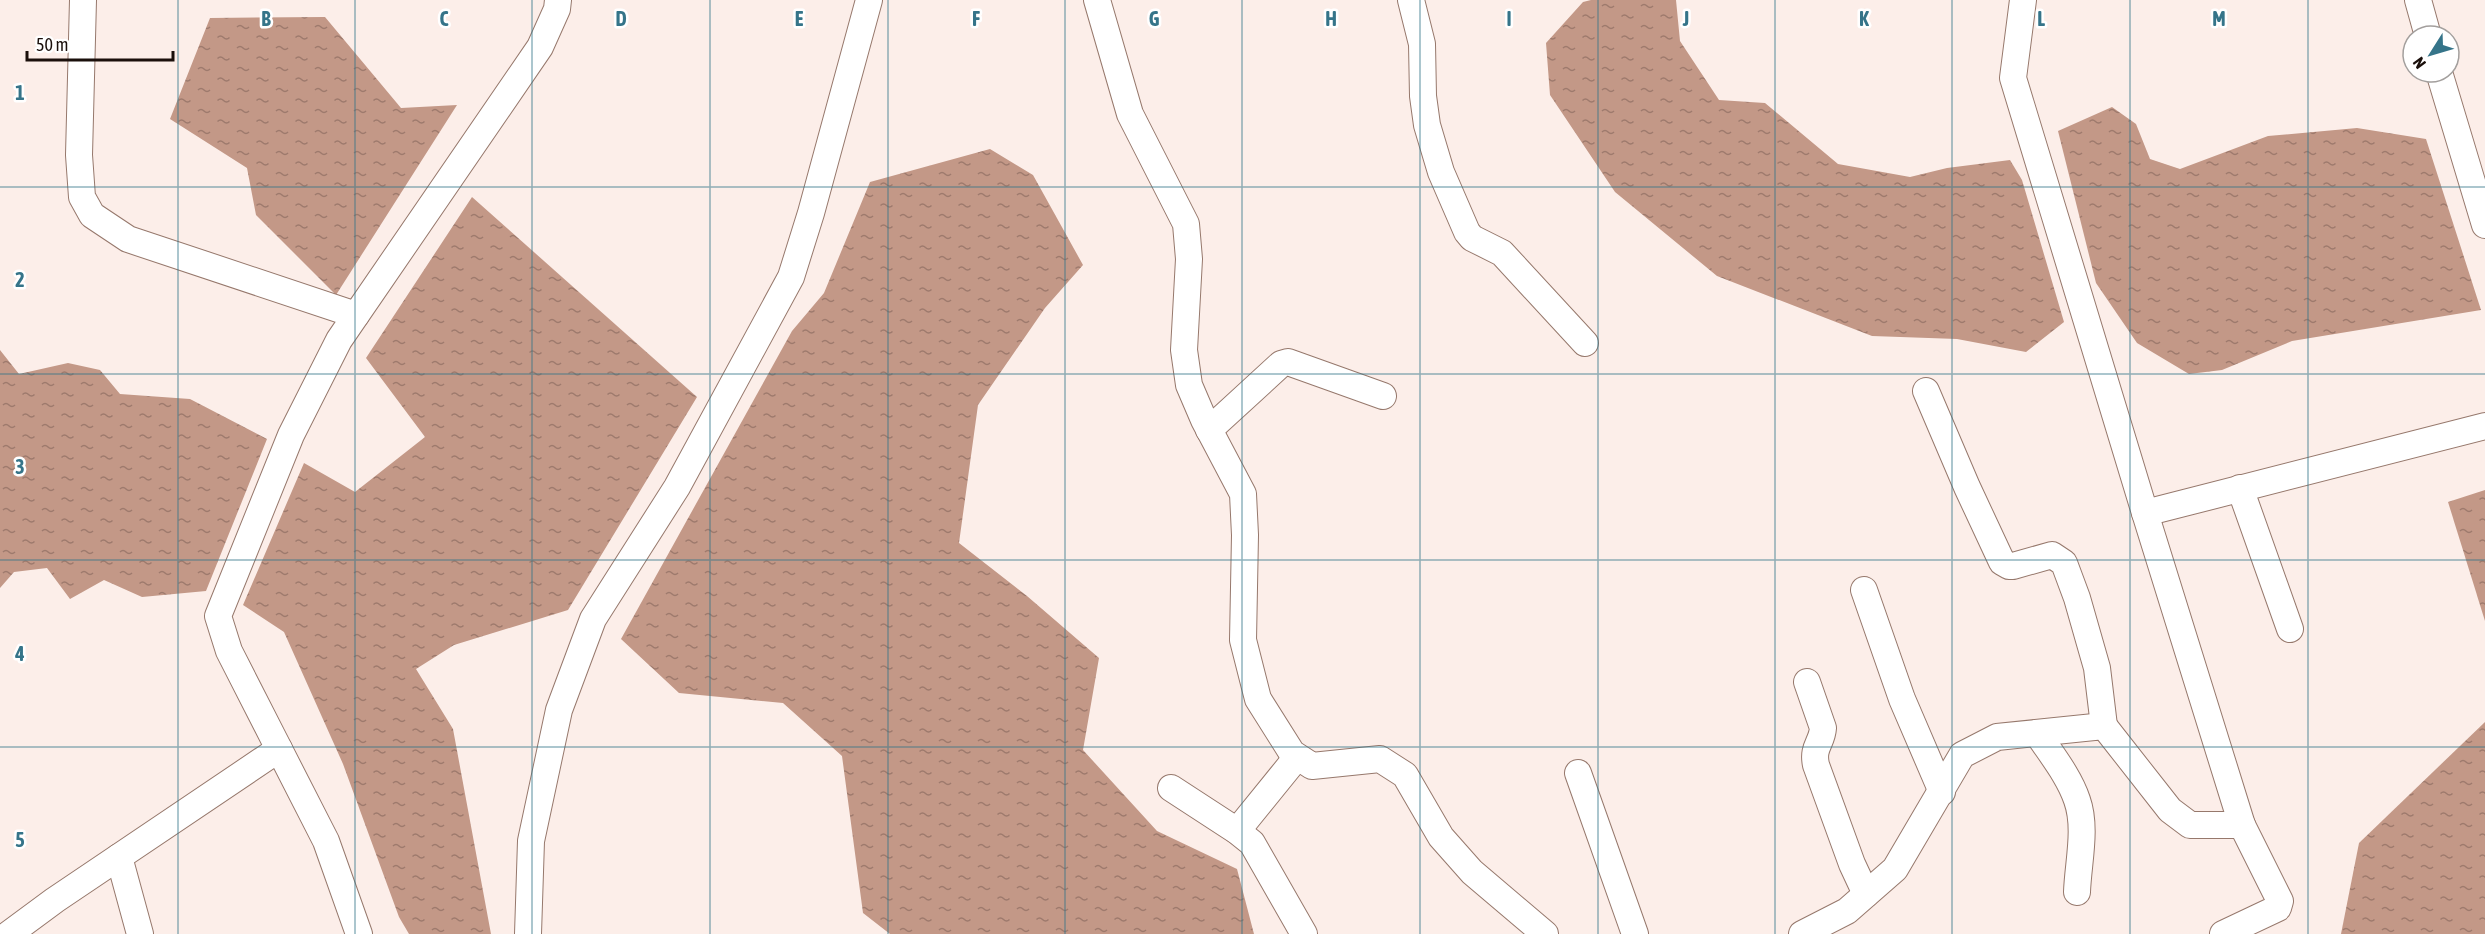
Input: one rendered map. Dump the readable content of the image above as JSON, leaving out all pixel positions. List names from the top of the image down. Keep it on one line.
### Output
{"scale_bar":"50 m","north":"bottom left","grid":{"columns":["B","C","D","E","F","G","H","I","J","K","L","M"],"rows":["1","2","3","4","5"]}}
